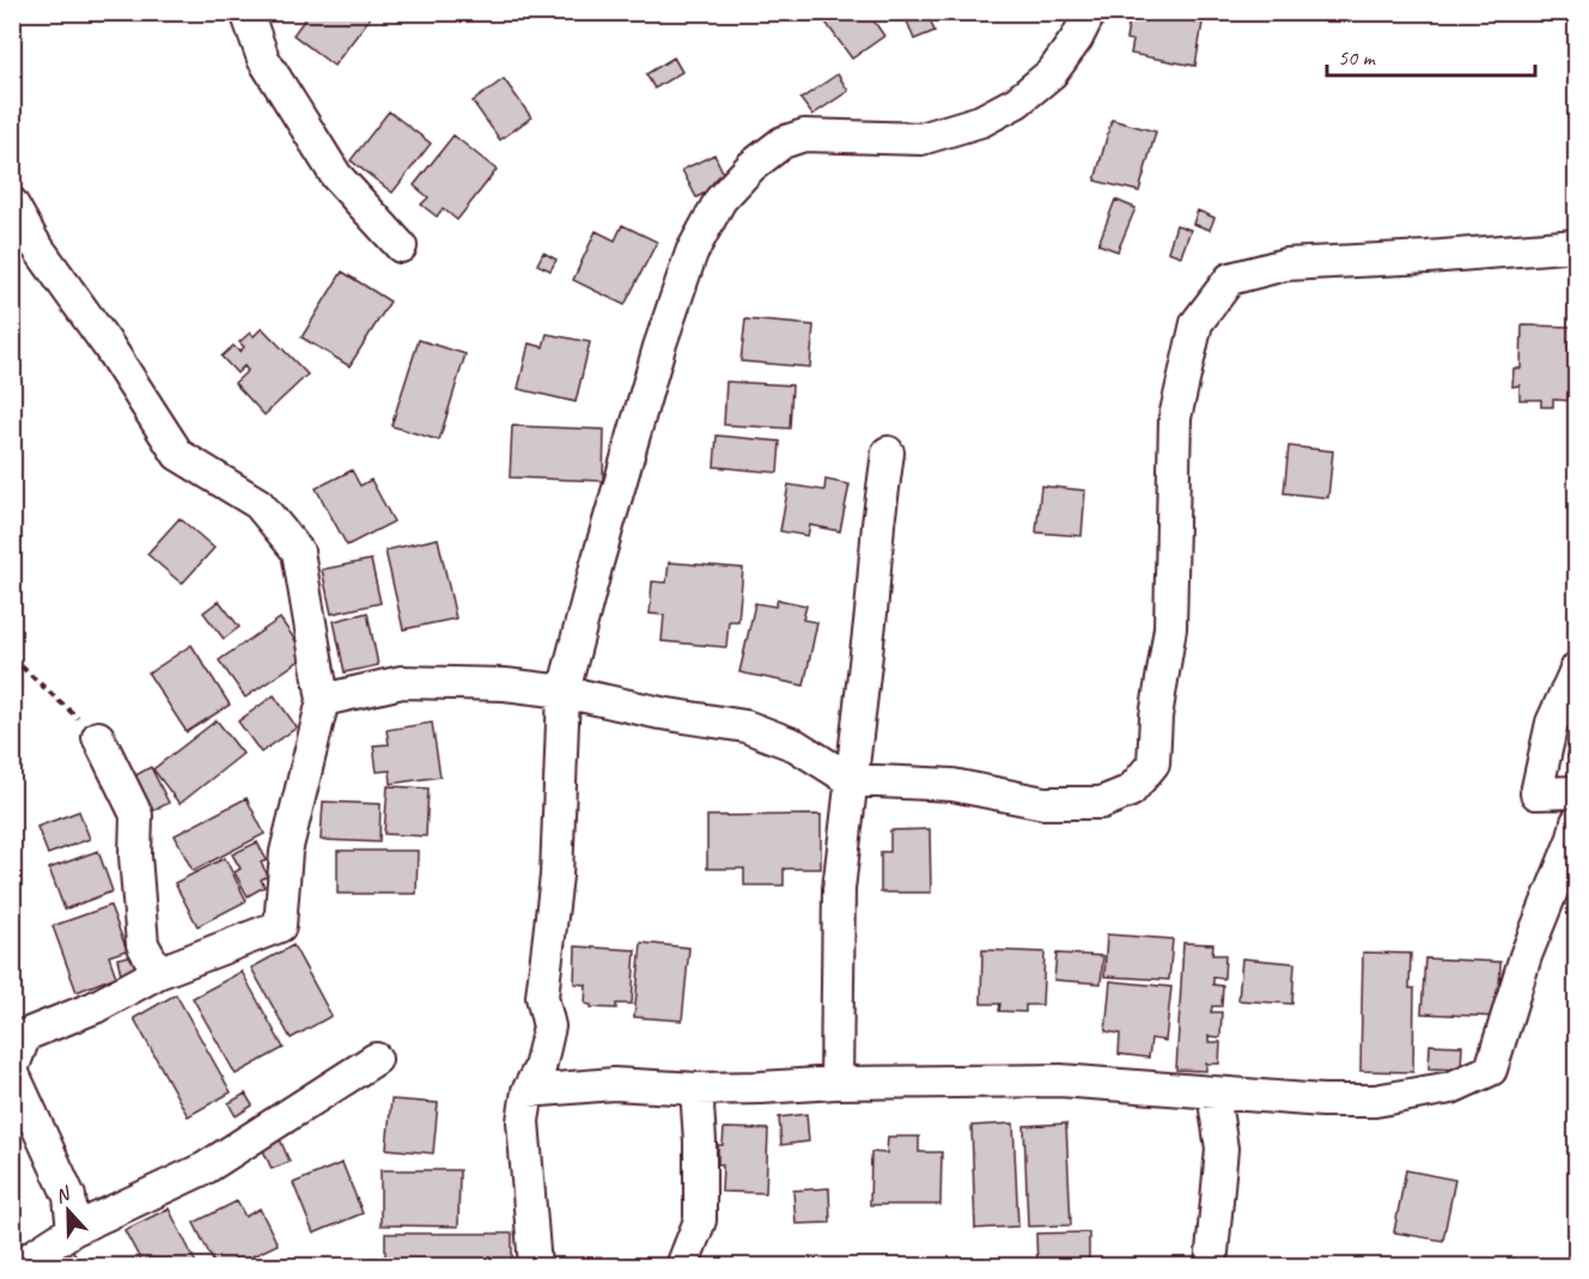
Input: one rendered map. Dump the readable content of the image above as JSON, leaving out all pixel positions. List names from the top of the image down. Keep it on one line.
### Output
{"scale_bar":"50 m","north":"top"}
